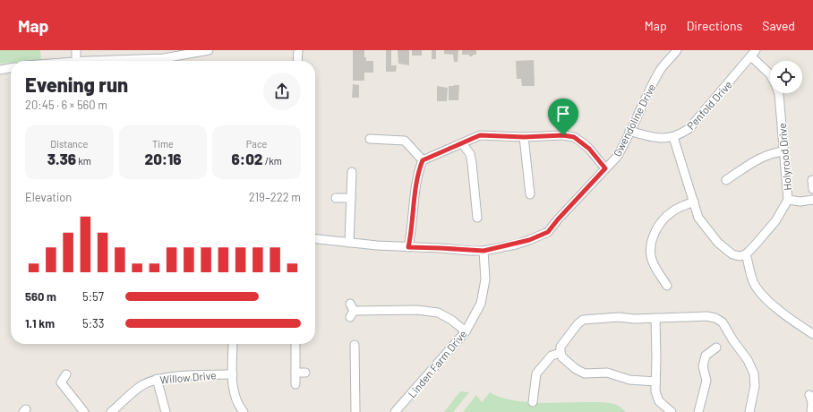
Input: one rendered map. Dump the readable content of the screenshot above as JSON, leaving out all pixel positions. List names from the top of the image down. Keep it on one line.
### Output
{"streets":{"street":["Penfold Drive","Gwendoline Drive","Holyrood Drive","Linden Farm Drive","Willow Drive"]},"crossings":[["Penfold Drive","Gwendoline Drive"],["Penfold Drive","Holyrood Drive"],["Gwendoline Drive","Linden Farm Drive"]],"page":{"header":"Map","nav":["Map","Directions","Saved"],"heading":["Evening run","20:45 · 6 × 560 m"],"stats":[["Distance","3.36 km"],["Time","20:16"],["Pace","6:02 /km"]],"chart":["Elevation","219–222 m"],"list":[{"name":"560 m","note":"5:57"},{"name":"1.1 km","note":"5:33"}]}}
